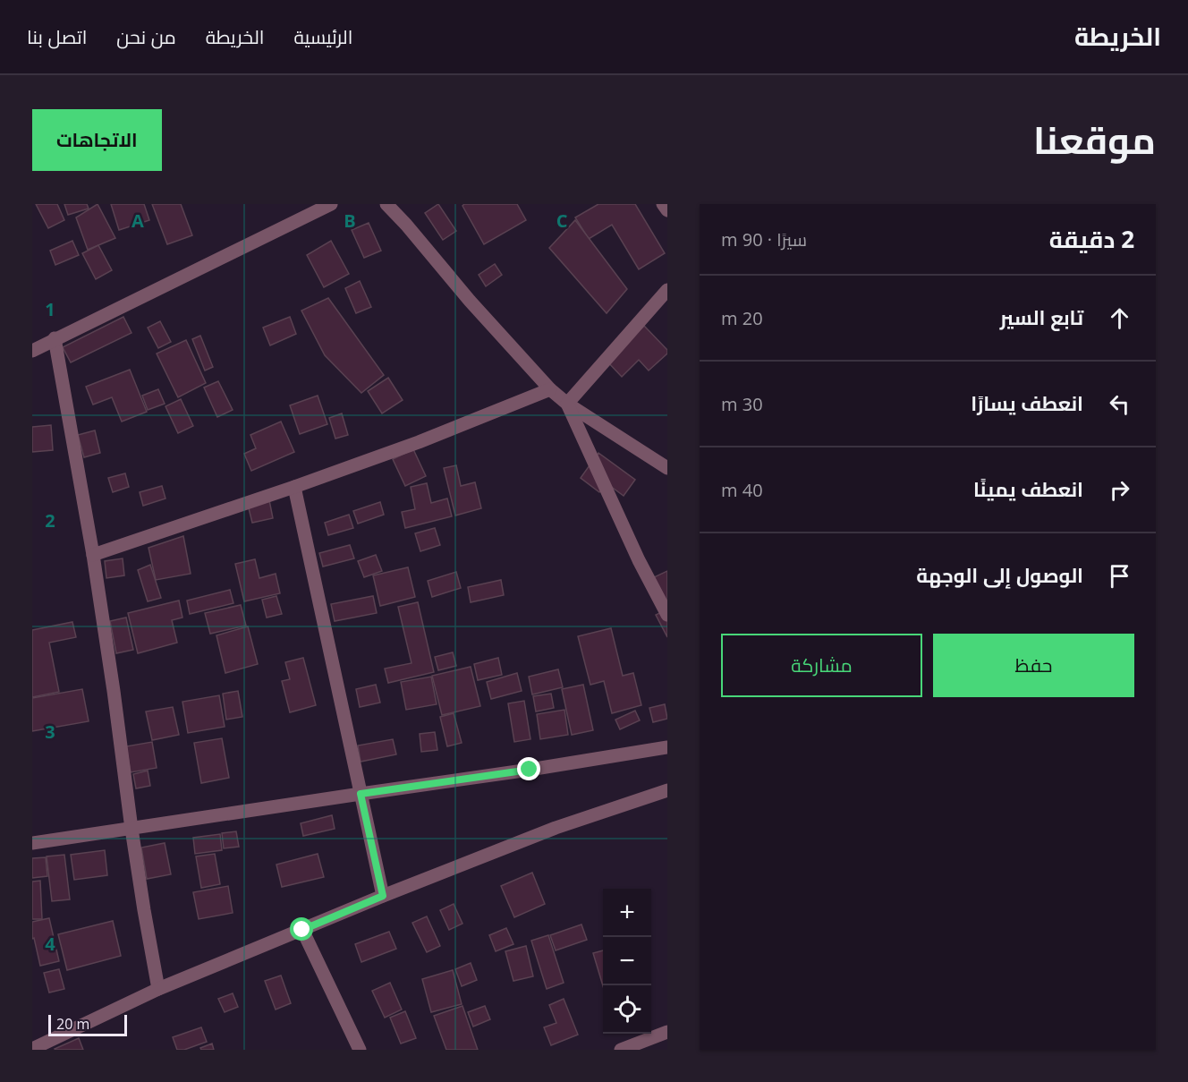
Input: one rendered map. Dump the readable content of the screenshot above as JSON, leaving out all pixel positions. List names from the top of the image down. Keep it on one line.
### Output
{"scale_bar":"20 m","page":{"header":"الخريطة","nav":["الرئيسية","الخريطة","من نحن","اتصل بنا"],"title":"موقعنا","buttons":["الاتجاهات",["حفظ","مشاركة"]],"heading":["2 دقيقة","سيرًا · 90 m"],"list":[["تابع السير","20 m"],["انعطف يسارًا","30 m"],["انعطف يمينًا","40 m"],"الوصول إلى الوجهة"],"map_buttons":["+","−"],"scale":"20 m"},"grid":{"columns":["A","B","C"],"rows":["1","2","3","4"]}}
